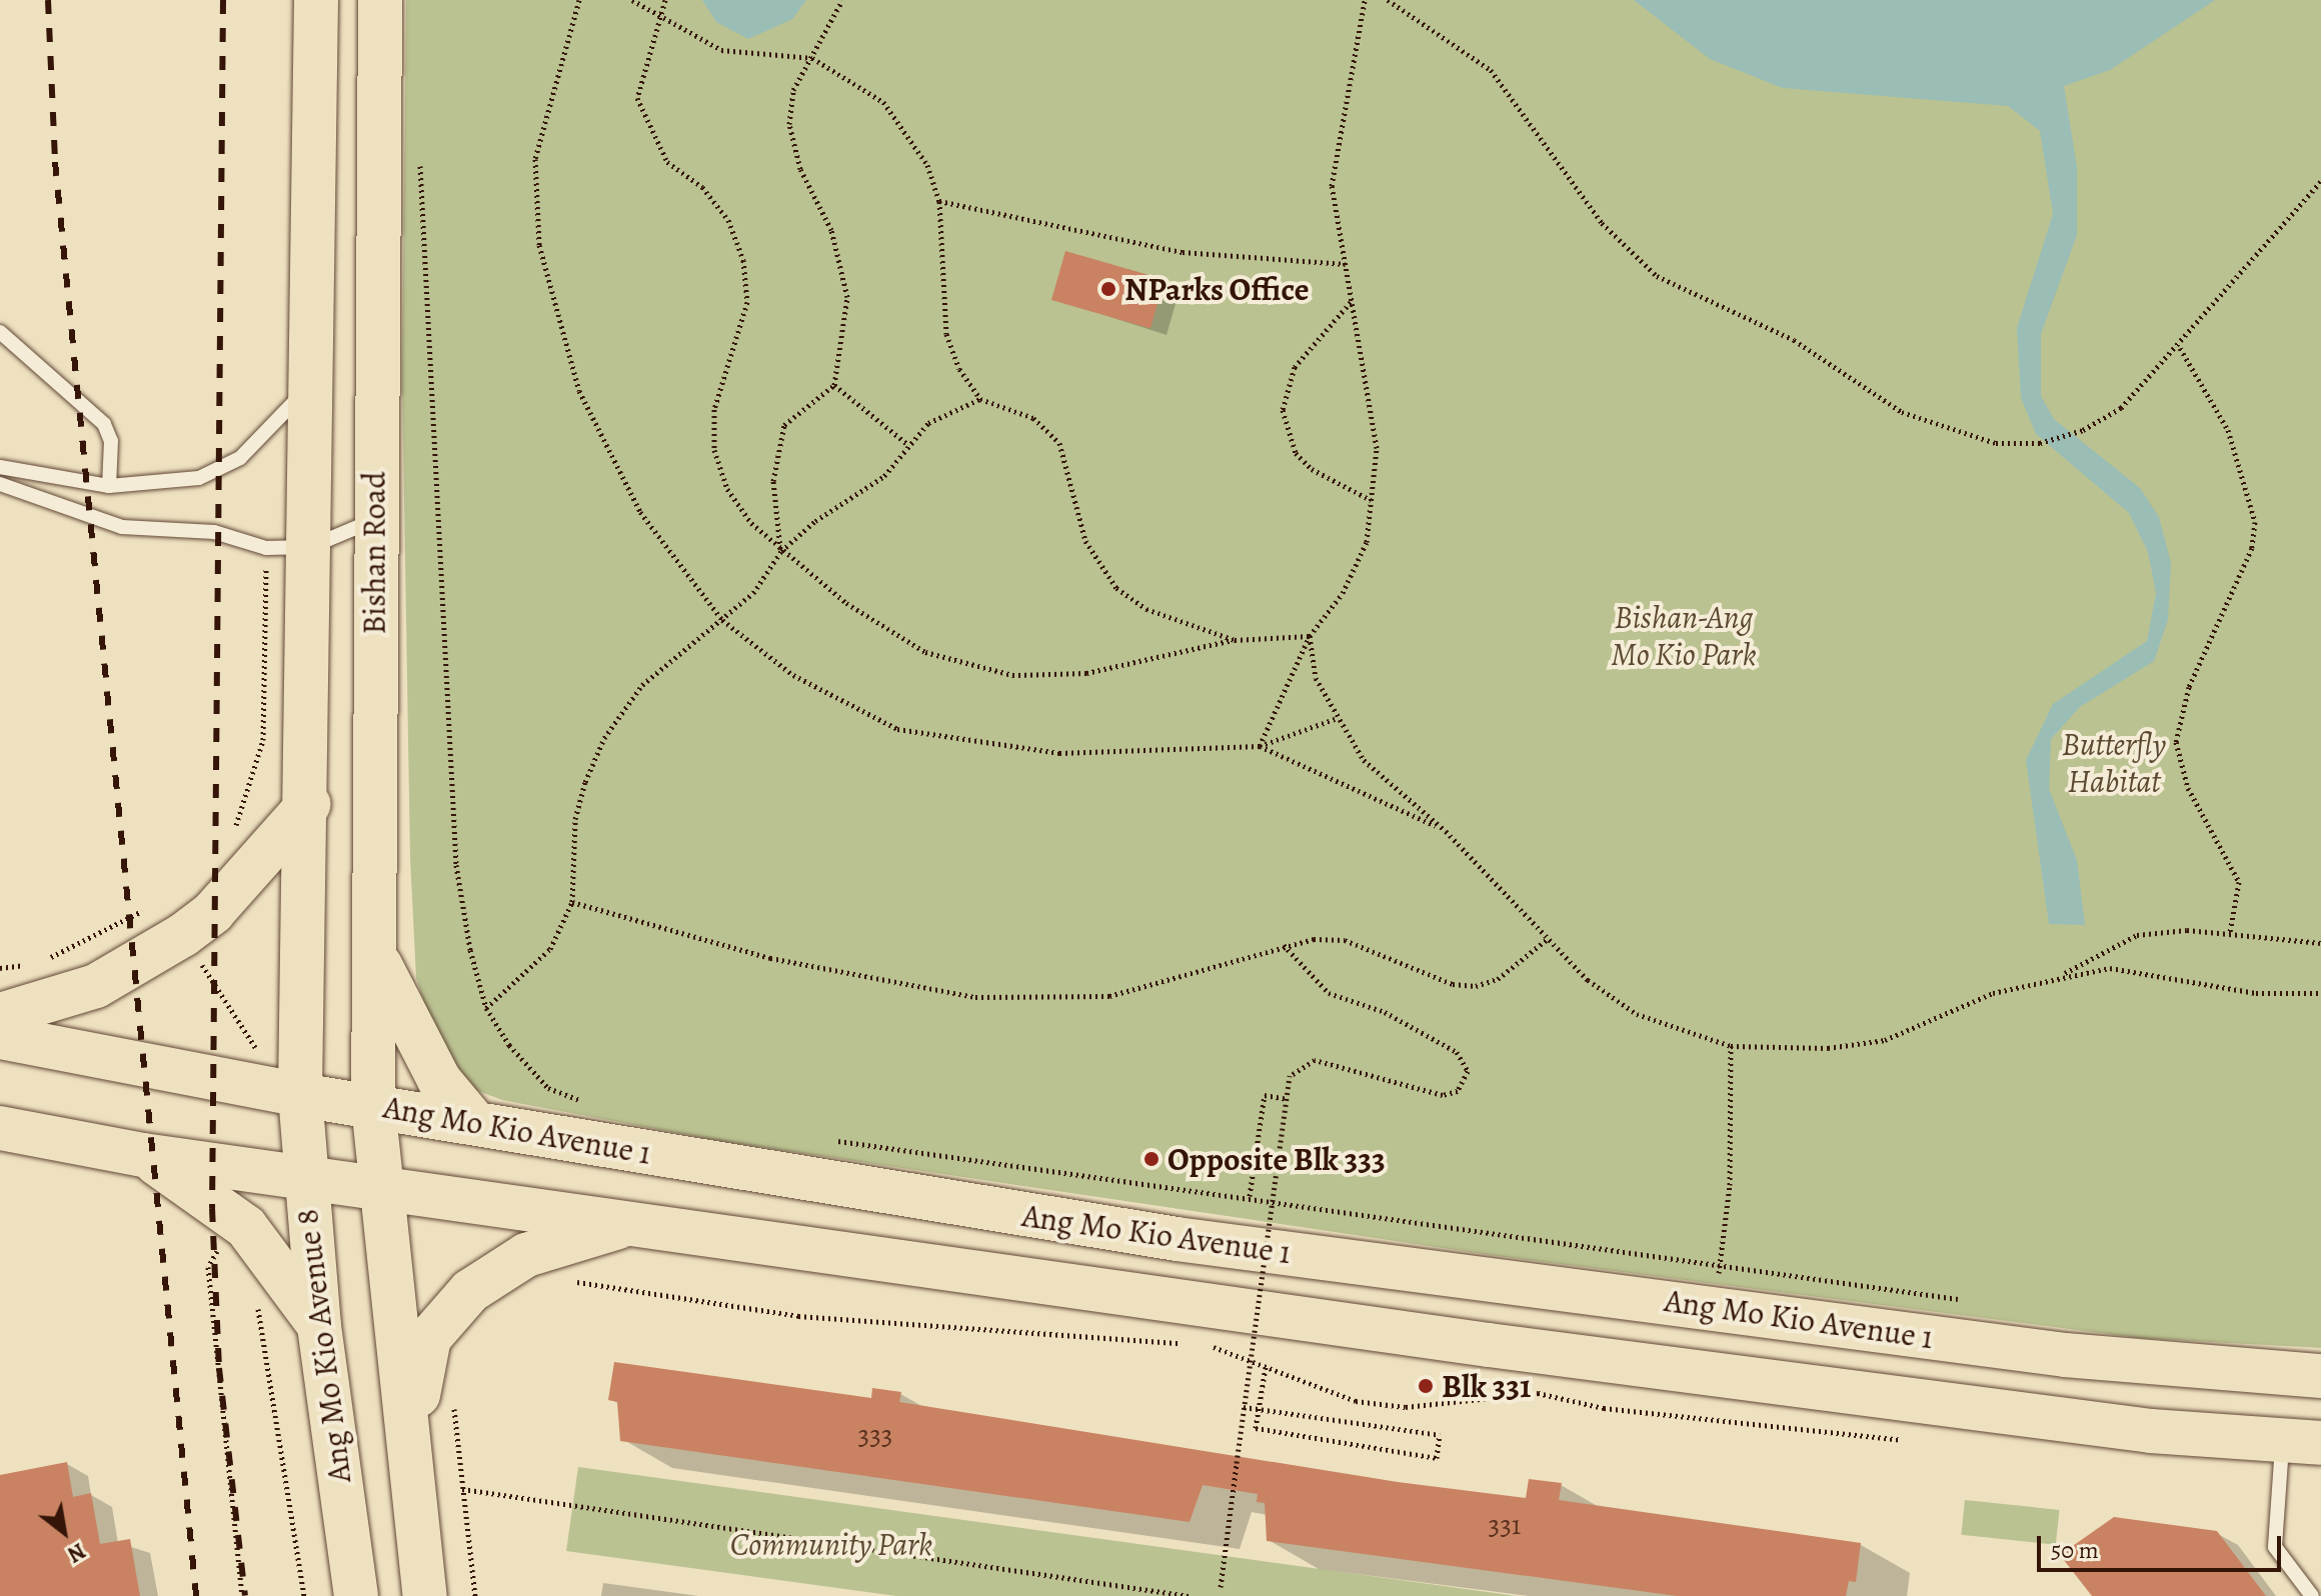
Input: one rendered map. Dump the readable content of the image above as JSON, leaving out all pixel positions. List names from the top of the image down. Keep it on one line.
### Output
{"streets":{"main road":["Bishan Road","Ang Mo Kio Avenue 1","Ang Mo Kio Avenue 8"]},"crossings":[["Bishan Road","Ang Mo Kio Avenue 1"],["Bishan Road","Ang Mo Kio Avenue 8"],["Ang Mo Kio Avenue 1","Ang Mo Kio Avenue 8"]],"parks":["Bishan-Ang Mo Kio Park","Butterfly Habitat","Community Park"],"places":["NParks Office","Opposite Blk 333","Blk 331"],"house_numbers":["333","331"],"scale_bar":"50 m","north":"bottom right"}
